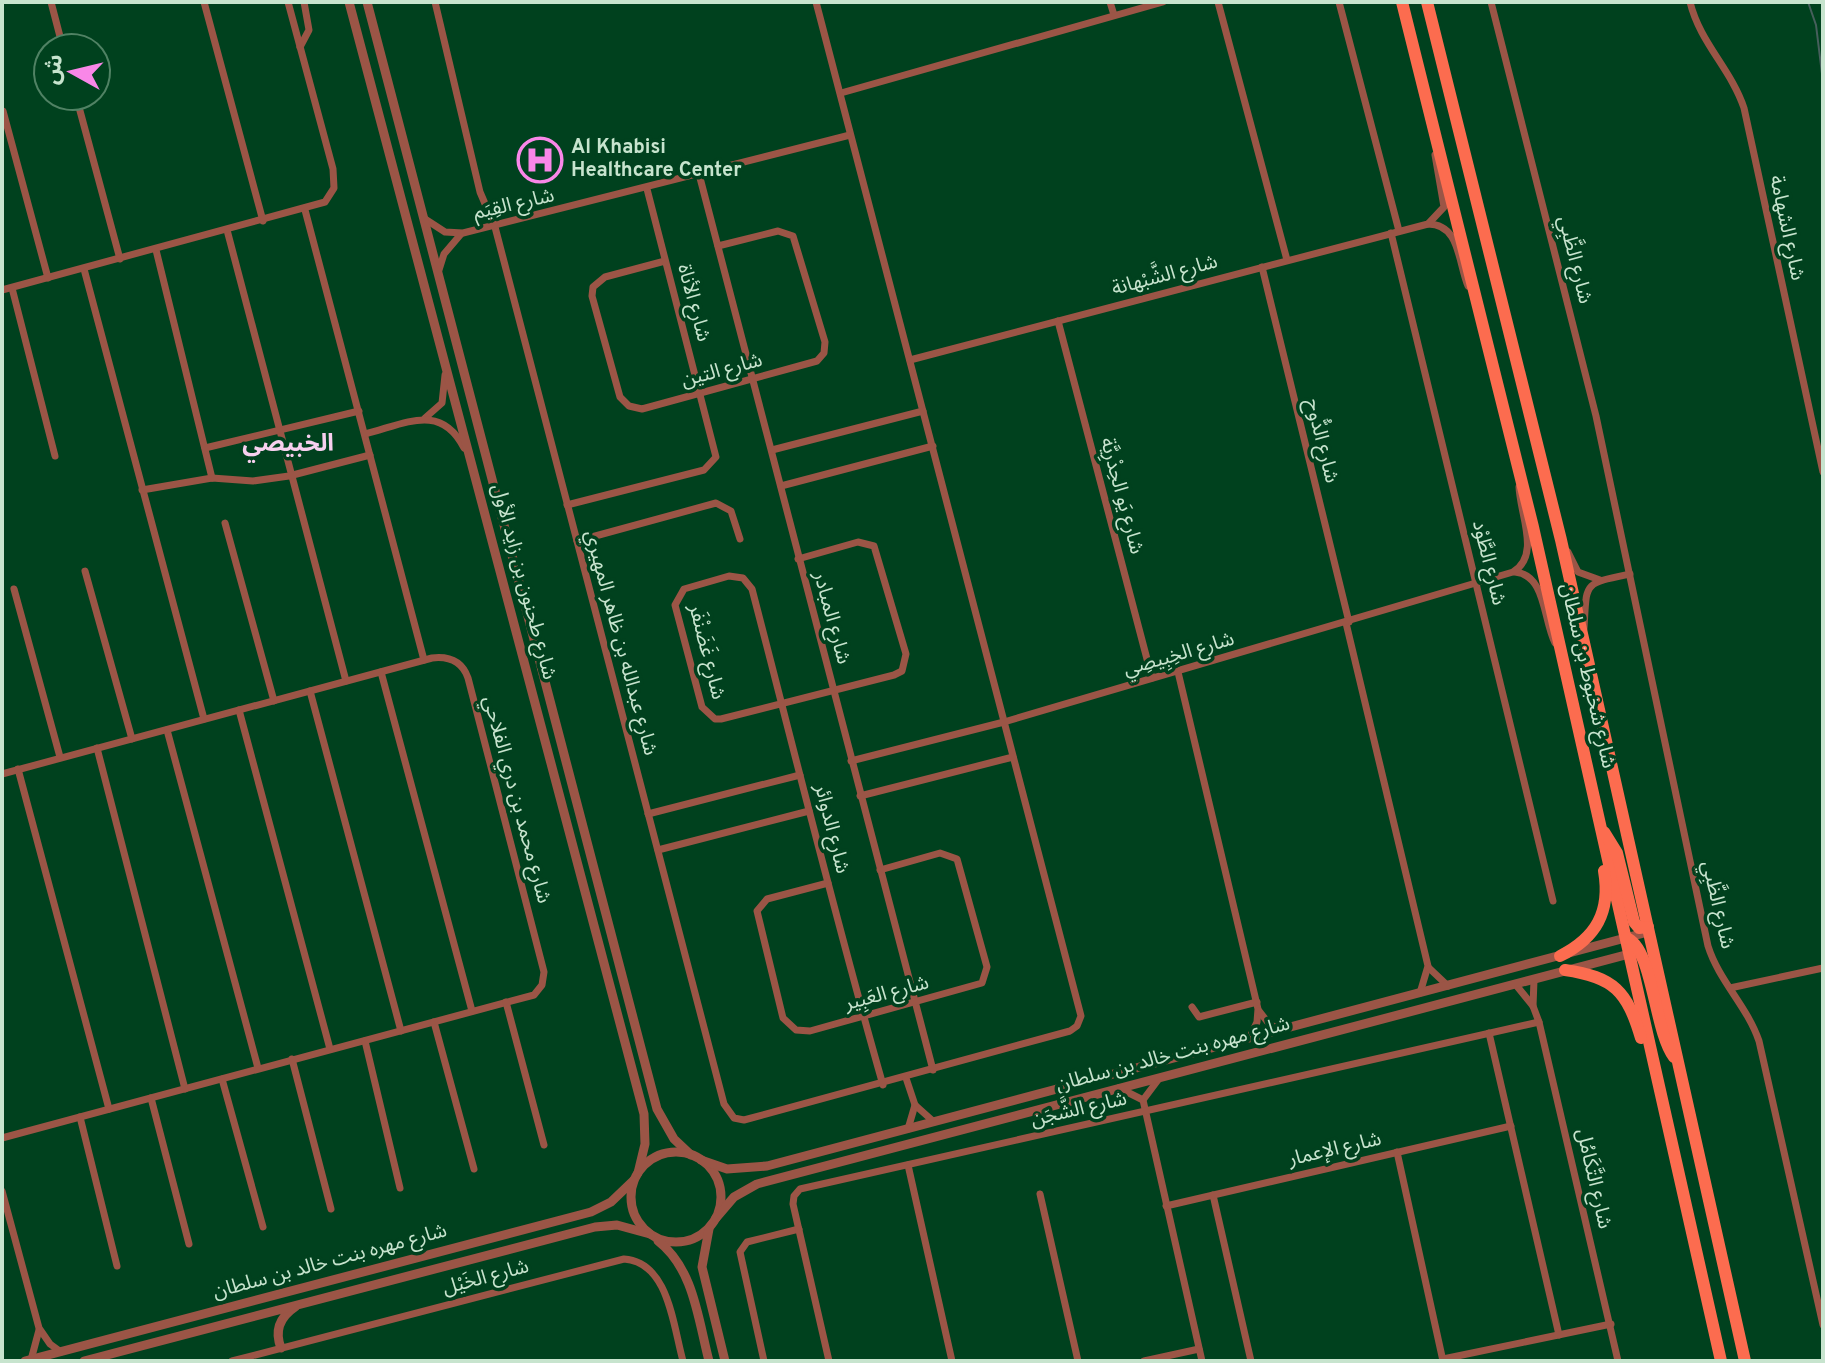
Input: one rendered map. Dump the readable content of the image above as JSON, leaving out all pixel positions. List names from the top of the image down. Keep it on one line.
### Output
{"streets":{"main road":["شارع شخبوط بن سلطان"],"street":["شارع القِيَم","شارع الشهامة","شارع الظَّبِي","شارع الشَّبْهانة","شارع الأناة","شارع التين","شارع الدُّوح","شارع يَو الحِدْرِيَّة","شارع الطَّوْد","شارع طحنون بن زايد الأول","شارع المبادر","شارع عبدالله بن ظاهر المهيري","شارع غَضَنْفَر","شارع الخِبِيصِي","شارع محمد بن دري الفلاحي","شارع الدوائر","شارع العَبِير","شارع مهره بنت خالد بن سلطان","شارع الشَّجَن","شارع الإعمار","شارع التَّكَامُل","شارع الخَيْل"]},"crossings":[["شارع القِيَم","شارع الأناة"],["شارع القِيَم","شارع طحنون بن زايد الأول"],["شارع القِيَم","شارع المبادر"],["شارع القِيَم","شارع عبدالله بن ظاهر المهيري"],["شارع الشَّبْهانة","شارع الدُّوح"],["شارع الشَّبْهانة","شارع يَو الحِدْرِيَّة"],["شارع الشَّبْهانة","شارع الطَّوْد"],["شارع الشَّبْهانة","شارع عبدالله بن ظاهر المهيري"],["شارع الأناة","شارع التين"],["شارع الأناة","شارع عبدالله بن ظاهر المهيري"],["شارع التين","شارع المبادر"],["شارع الدُّوح","شارع الخِبِيصِي"],["شارع الدُّوح","شارع مهره بنت خالد بن سلطان"],["شارع يَو الحِدْرِيَّة","شارع الخِبِيصِي"],["شارع الطَّوْد","شارع الخِبِيصِي"],["شارع طحنون بن زايد الأول","شارع مهره بنت خالد بن سلطان"],["شارع المبادر","شارع عبدالله بن ظاهر المهيري"],["شارع المبادر","شارع غَضَنْفَر"],["شارع المبادر","شارع الخِبِيصِي"],["شارع المبادر","شارع العَبِير"],["شارع عبدالله بن ظاهر المهيري","شارع الخِبِيصِي"],["شارع عبدالله بن ظاهر المهيري","شارع الدوائر"],["شارع غَضَنْفَر","شارع الدوائر"],["شارع شخبوط بن سلطان","شارع مهره بنت خالد بن سلطان"],["شارع الدوائر","شارع العَبِير"],["شارع مهره بنت خالد بن سلطان","شارع التَّكَامُل"],["شارع الشَّجَن","شارع التَّكَامُل"]],"districts":["الخبيصي"],"places":{"hospital":["Al Khabisi Healthcare Center"]},"north":"left"}
